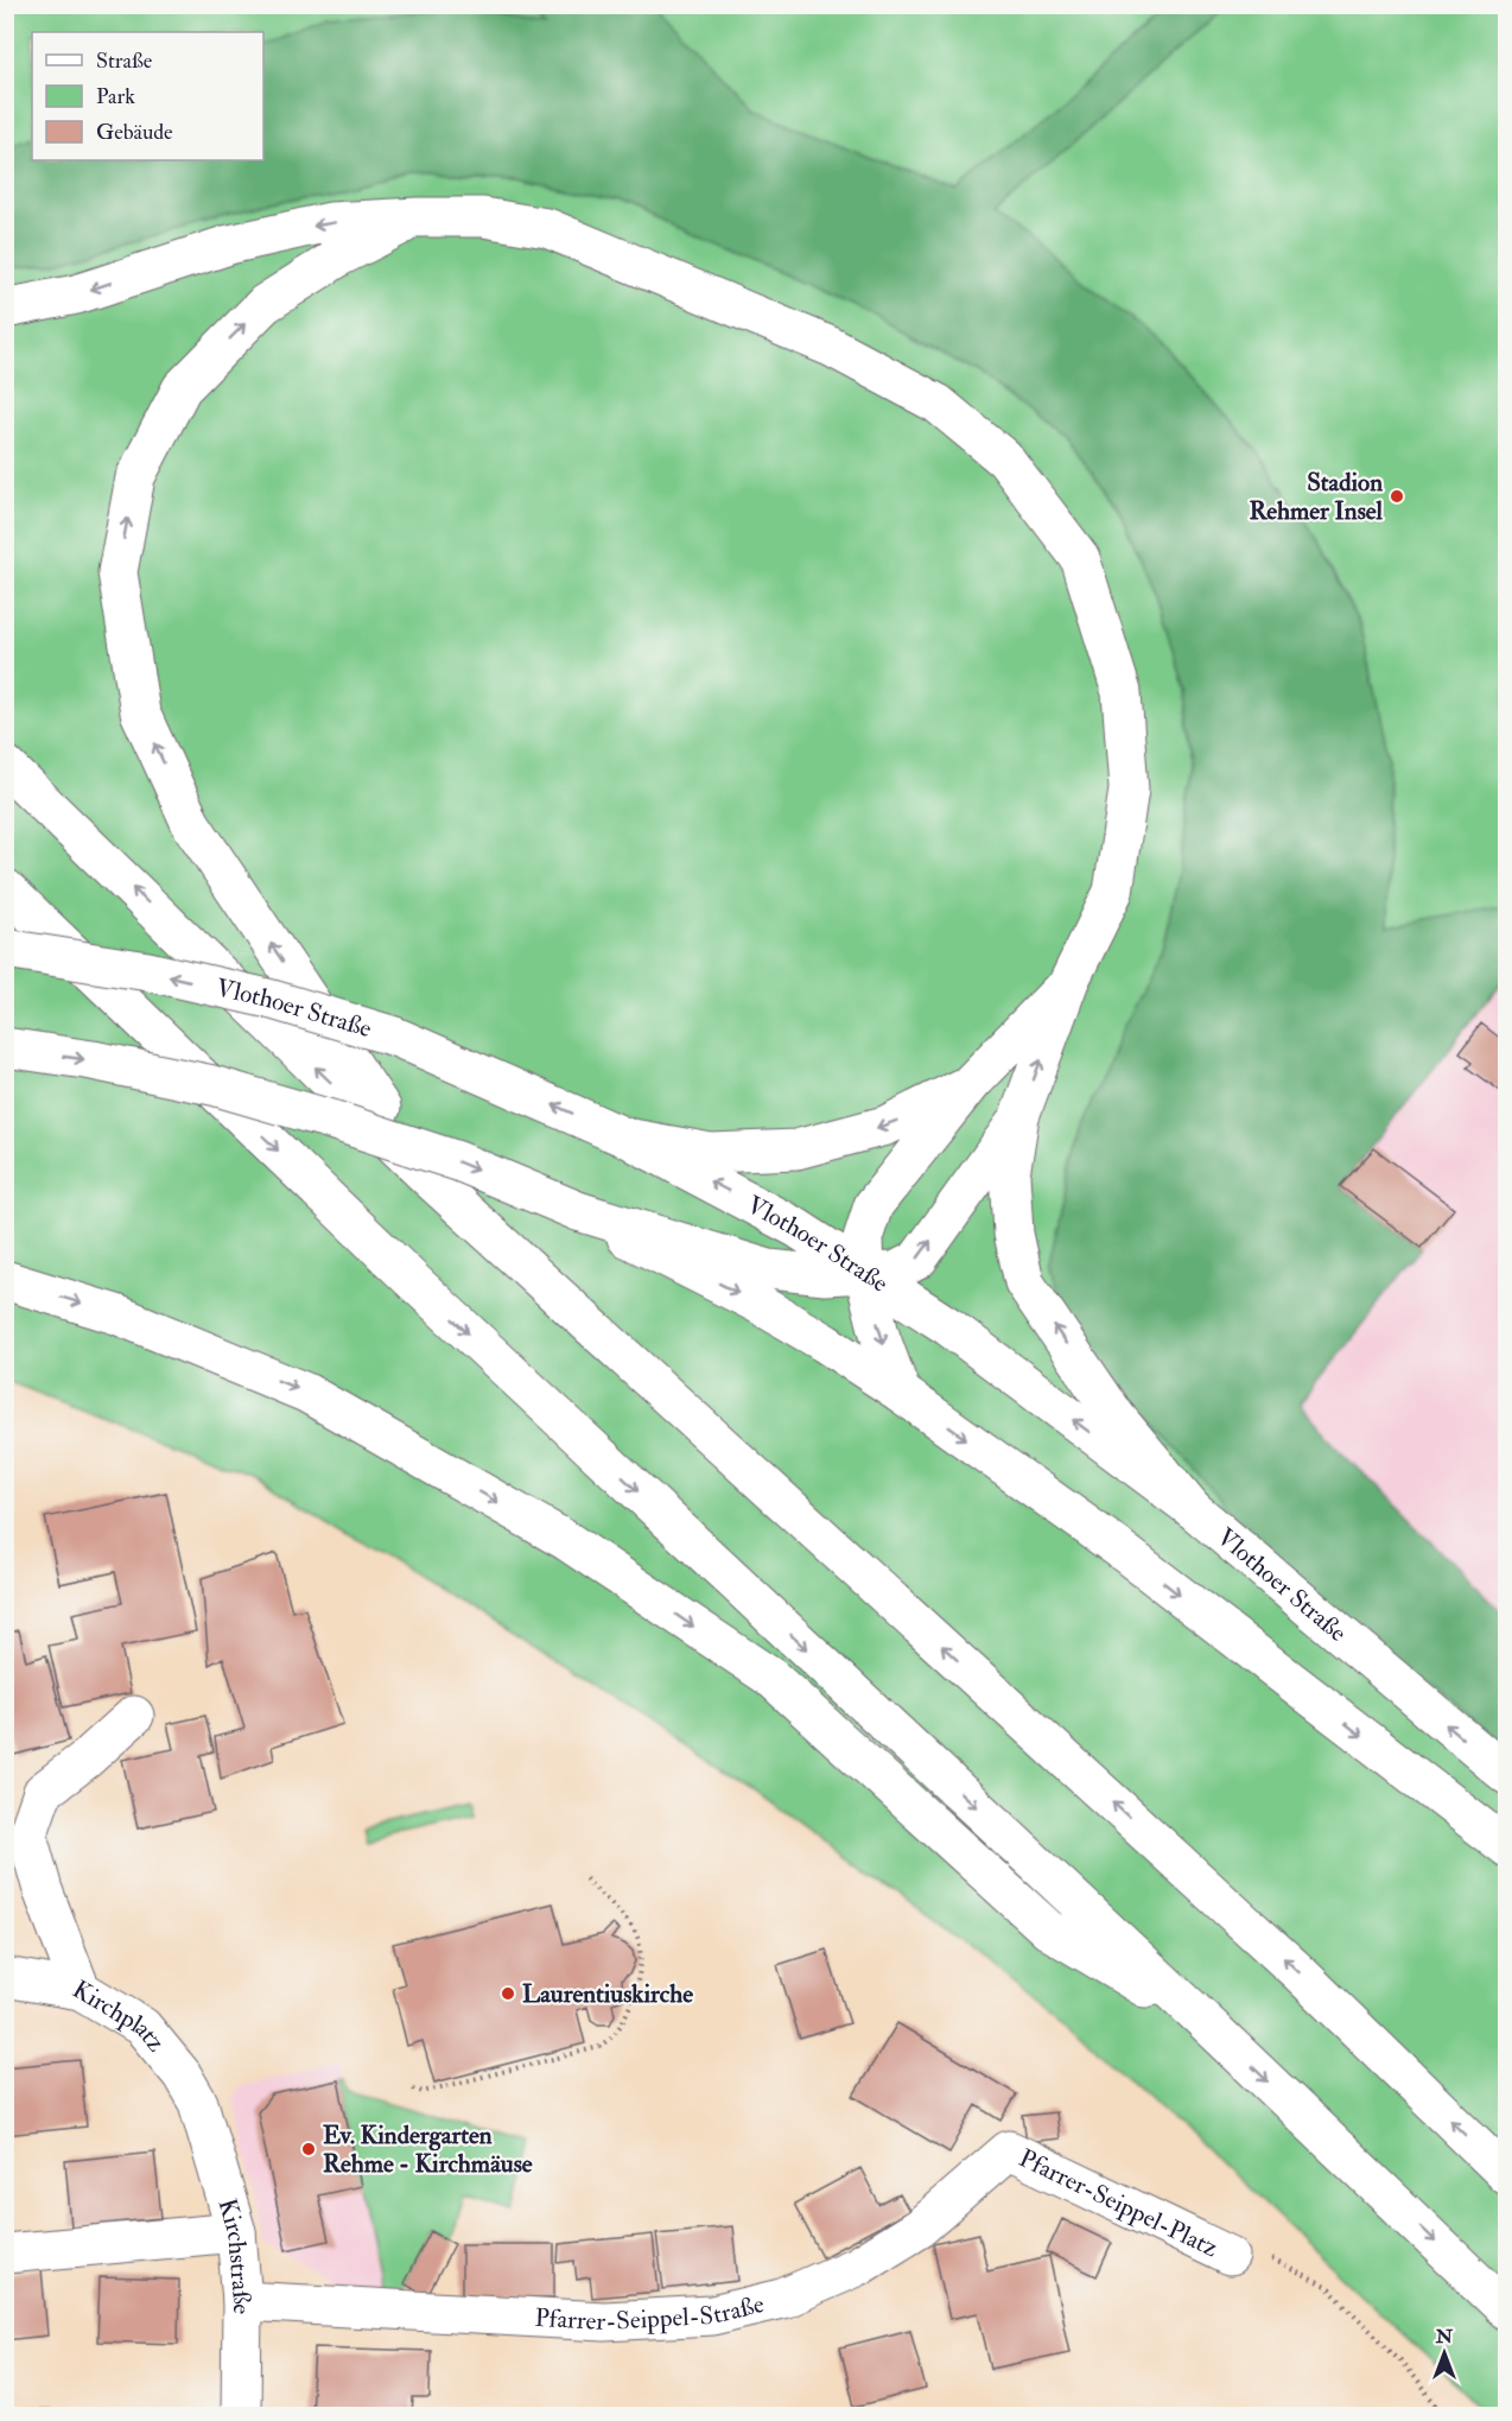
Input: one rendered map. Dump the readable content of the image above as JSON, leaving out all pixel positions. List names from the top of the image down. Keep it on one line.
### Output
{"streets":{"main road":["Vlothoer Straße","Kirchplatz","Pfarrer-Seippel-Platz","Kirchstraße","Pfarrer-Seippel-Straße"]},"crossings":[["Kirchplatz","Kirchstraße"],["Pfarrer-Seippel-Platz","Pfarrer-Seippel-Straße"],["Kirchstraße","Pfarrer-Seippel-Straße"]],"places":["Stadion Rehmer Insel","Laurentiuskirche","Ev. Kindergarten Rehme - Kirchmäuse"],"legend":["Straße","Park","Gebäude"],"north":"top"}
